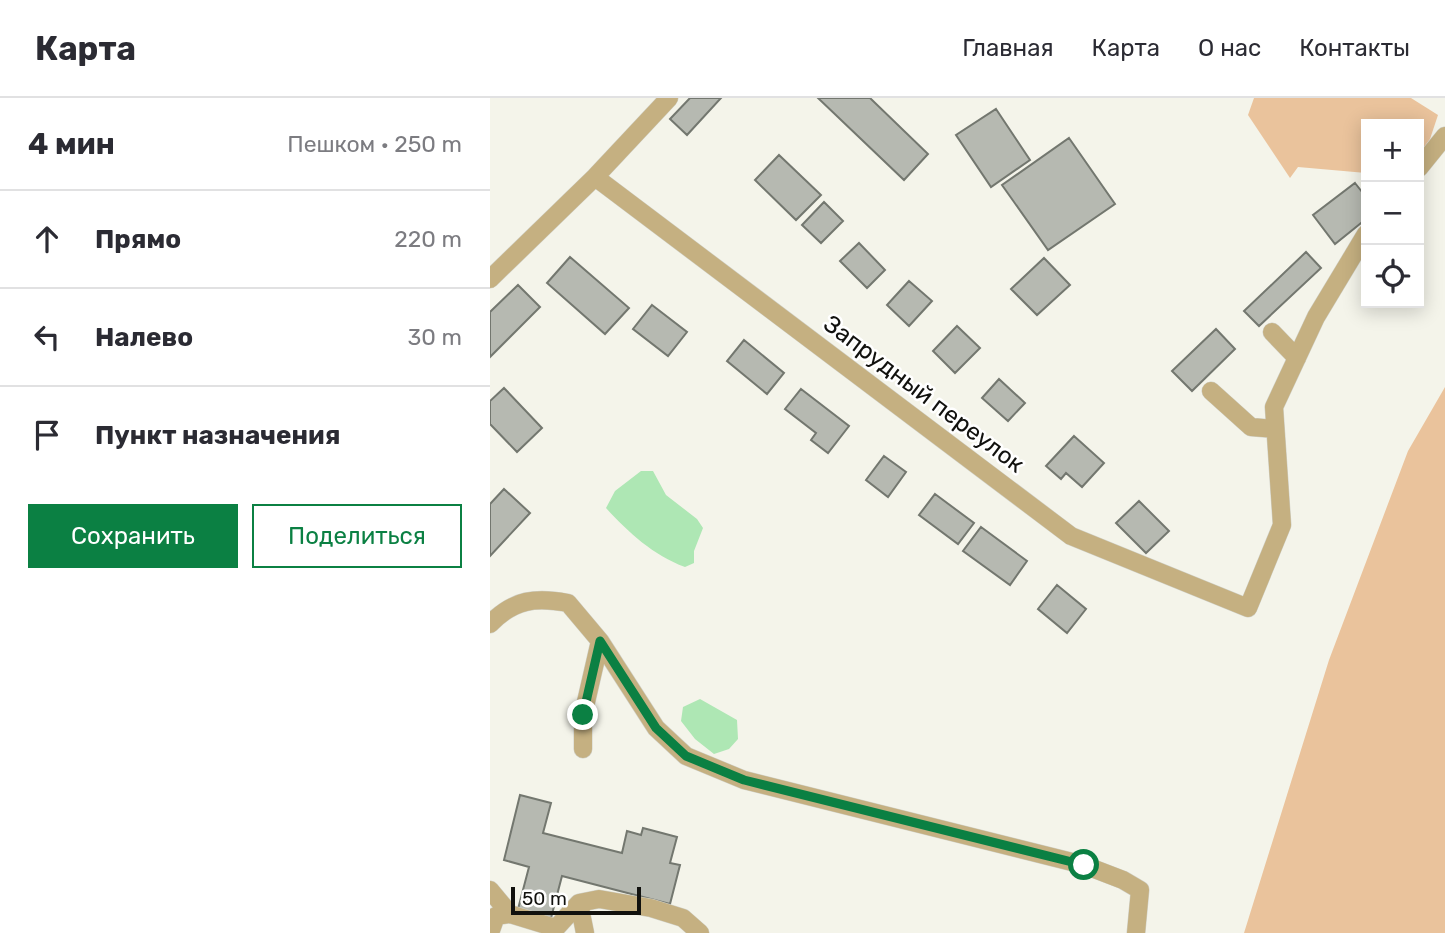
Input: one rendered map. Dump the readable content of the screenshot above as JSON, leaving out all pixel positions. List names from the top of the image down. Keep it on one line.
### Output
{"streets":{"street":["Запрудный переулок"]},"scale_bar":"50 m","page":{"header":"Карта","nav":["Главная","Карта","О нас","Контакты"],"heading":["4 мин","Пешком · 250 m"],"map_buttons":["+","−"],"list":[["Прямо","220 m"],["Налево","30 m"],"Пункт назначения"],"buttons":["Сохранить","Поделиться"],"scale":"50 m"}}
